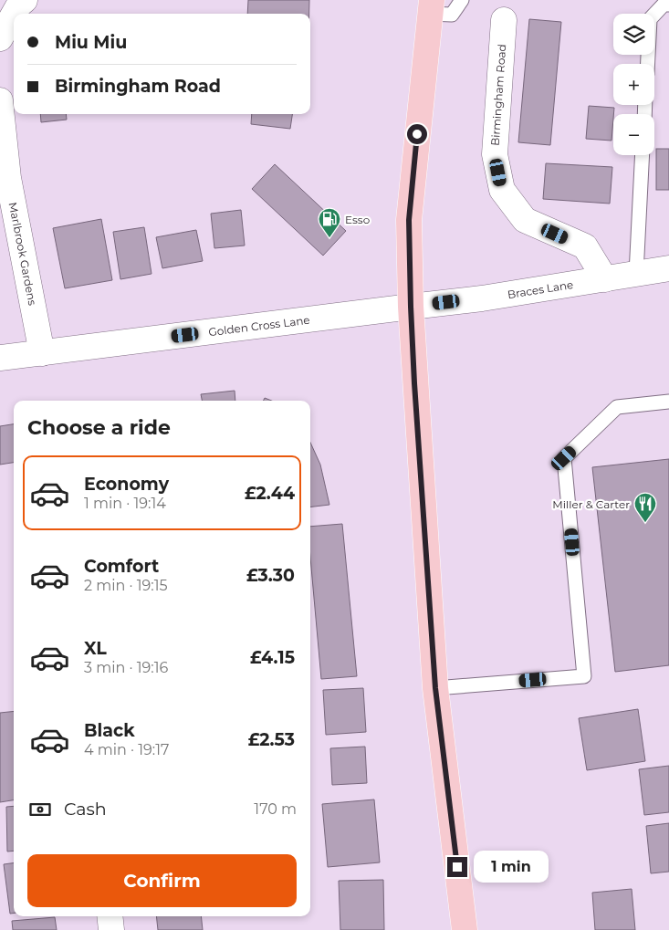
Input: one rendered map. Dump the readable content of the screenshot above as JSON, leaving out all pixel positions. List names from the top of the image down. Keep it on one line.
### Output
{"streets":{"street":["Birmingham Road","Marlbrook Gardens","Braces Lane","Golden Cross Lane"]},"crossings":[["Birmingham Road","Braces Lane"],["Marlbrook Gardens","Golden Cross Lane"],["Braces Lane","Golden Cross Lane"]],"places":{"fuel station":["Esso"],"restaurant":["Miller & Carter"]},"page":{"map_buttons":["+","−"],"banner":["Miu Miu","Birmingham Road"],"heading":"Choose a ride","list":[{"name":"Economy","note":"1 min · 19:14","value":"£2.44"},{"name":"Comfort","note":"2 min · 19:15","value":"£3.30"},{"name":"XL","note":"3 min · 19:16","value":"£4.15"},{"name":"Black","note":"4 min · 19:17","value":"£2.53"}],"pay":["Cash","170 m"],"buttons":"Confirm","bubble":"1 min"}}
